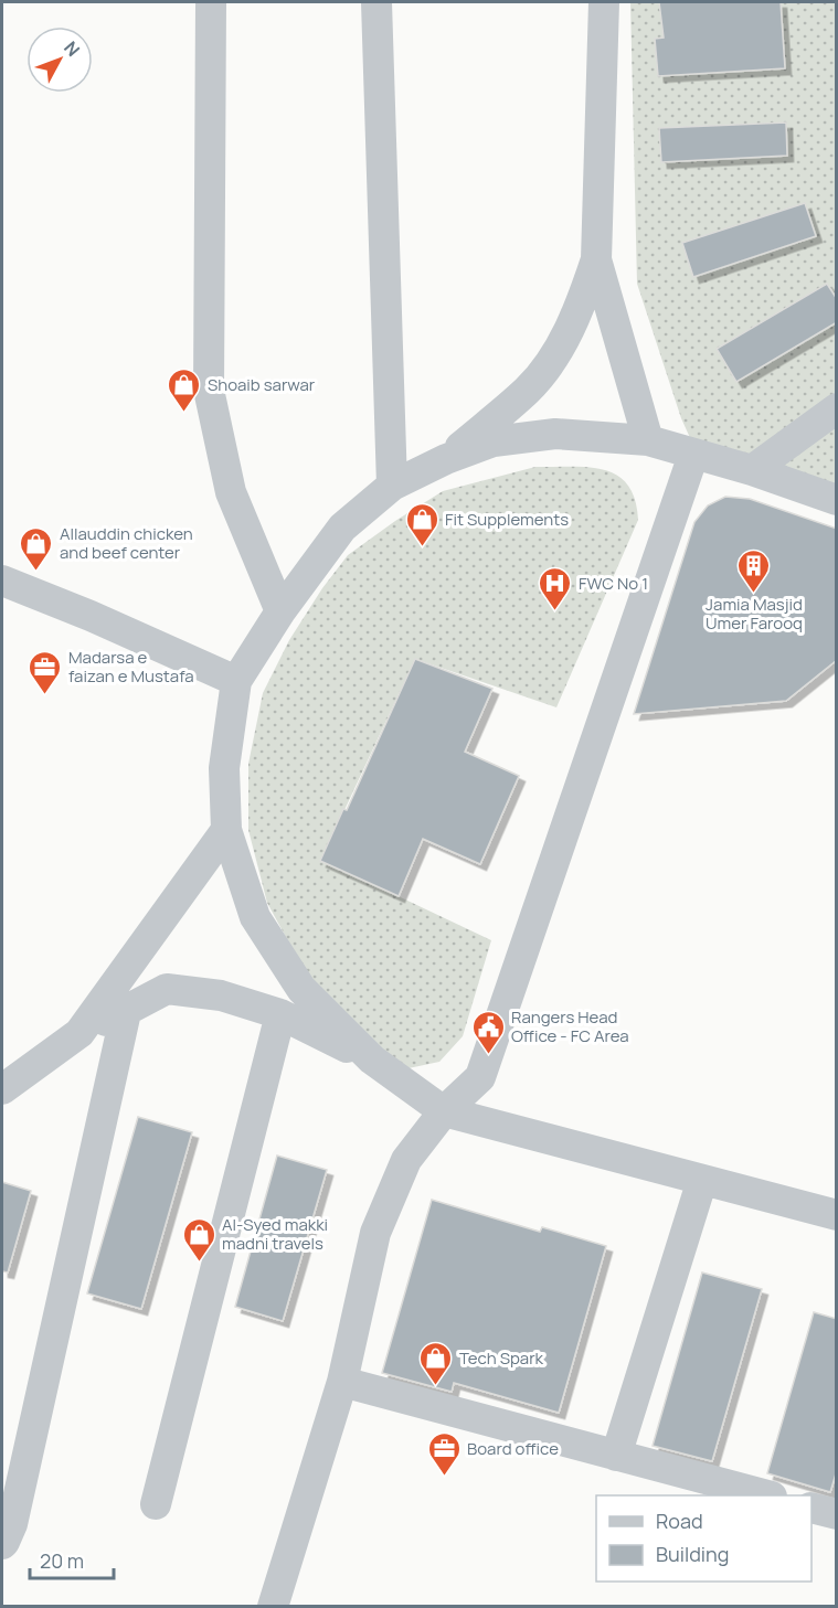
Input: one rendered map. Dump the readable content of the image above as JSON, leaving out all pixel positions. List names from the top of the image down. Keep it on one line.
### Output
{"places":{"shop":["Shoaib sarwar","Fit Supplements","Allauddin chicken and beef center","Al-Syed makki madni travels","Tech Spark"],"building":["Jamia Masjid Umer Farooq"],"hospital":["FWC No 1"],"office":["Madarsa e faizan e Mustafa","Board office"],"public building":["Rangers Head Office - FC Area"]},"legend":["Road","Building"],"scale_bar":"20 m","north":"top right"}
